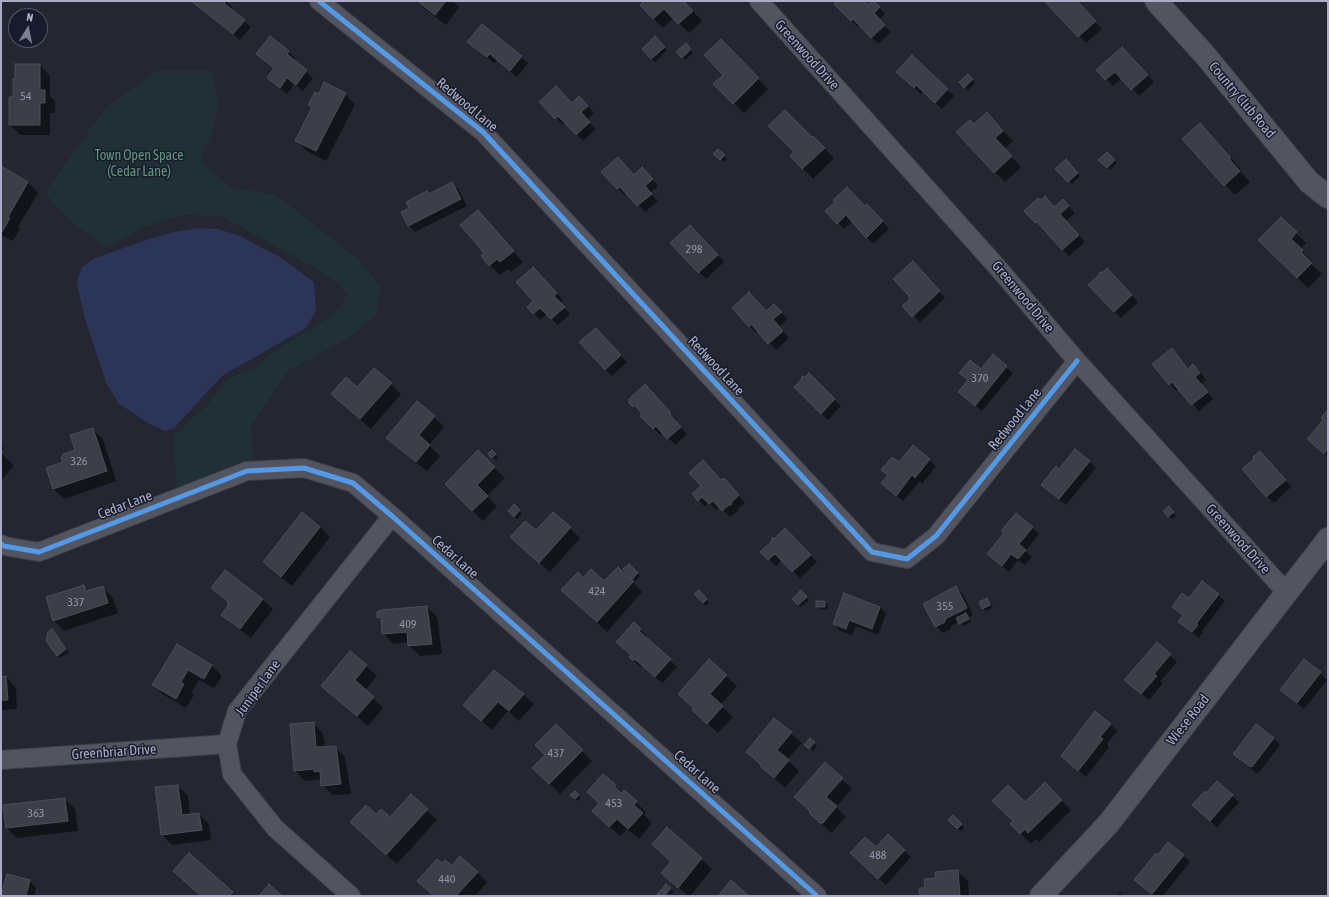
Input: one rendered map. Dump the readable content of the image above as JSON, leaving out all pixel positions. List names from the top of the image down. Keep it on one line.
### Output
{"streets":{"street":["Greenwood Drive","Country Club Road","Redwood Lane","Cedar Lane","Juniper Lane","Wiese Road","Greenbriar Drive"]},"crossings":[["Greenwood Drive","Redwood Lane"],["Greenwood Drive","Wiese Road"],["Cedar Lane","Juniper Lane"],["Juniper Lane","Greenbriar Drive"]],"parks":["Town Open Space (Cedar Lane)"],"house_numbers":["54","298","370","326","424","337","355","409","437","453","363","488","440"],"north":"top"}
